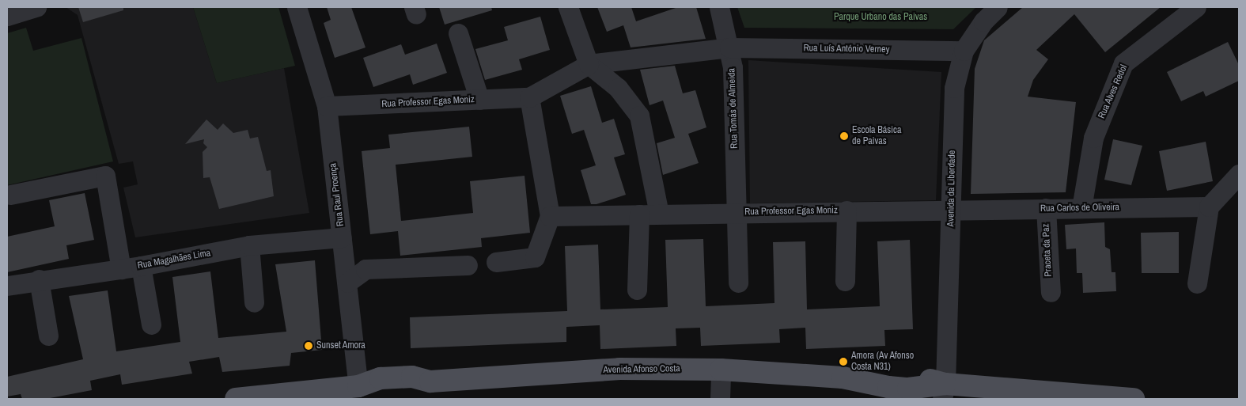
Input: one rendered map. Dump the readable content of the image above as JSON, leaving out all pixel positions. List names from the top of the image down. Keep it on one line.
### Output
{"streets":{"main road":["Avenida Afonso Costa"],"street":["Rua Luís António Verney","Rua Alves Redol","Rua Professor Egas Moniz","Rua Tomás de Almeida","Avenida da Liberdade","Rua Raul Proença","Rua Carlos de Oliveira","Praceta da Paz","Rua Magalhães Lima"]},"crossings":[["Rua Luís António Verney","Rua Professor Egas Moniz"],["Rua Luís António Verney","Rua Tomás de Almeida"],["Rua Luís António Verney","Avenida da Liberdade"],["Rua Alves Redol","Rua Carlos de Oliveira"],["Rua Professor Egas Moniz","Rua Tomás de Almeida"],["Rua Professor Egas Moniz","Avenida da Liberdade"],["Rua Professor Egas Moniz","Rua Raul Proença"],["Rua Professor Egas Moniz","Rua Carlos de Oliveira"],["Avenida da Liberdade","Rua Carlos de Oliveira"],["Avenida da Liberdade","Avenida Afonso Costa"],["Rua Raul Proença","Rua Magalhães Lima"],["Rua Raul Proença","Avenida Afonso Costa"],["Rua Carlos de Oliveira","Praceta da Paz"]],"parks":["Parque Urbano das Paivas"],"places":["Escola Básica de Paivas","Sunset Amora","Amora (Av Afonso Costa N31)"]}
